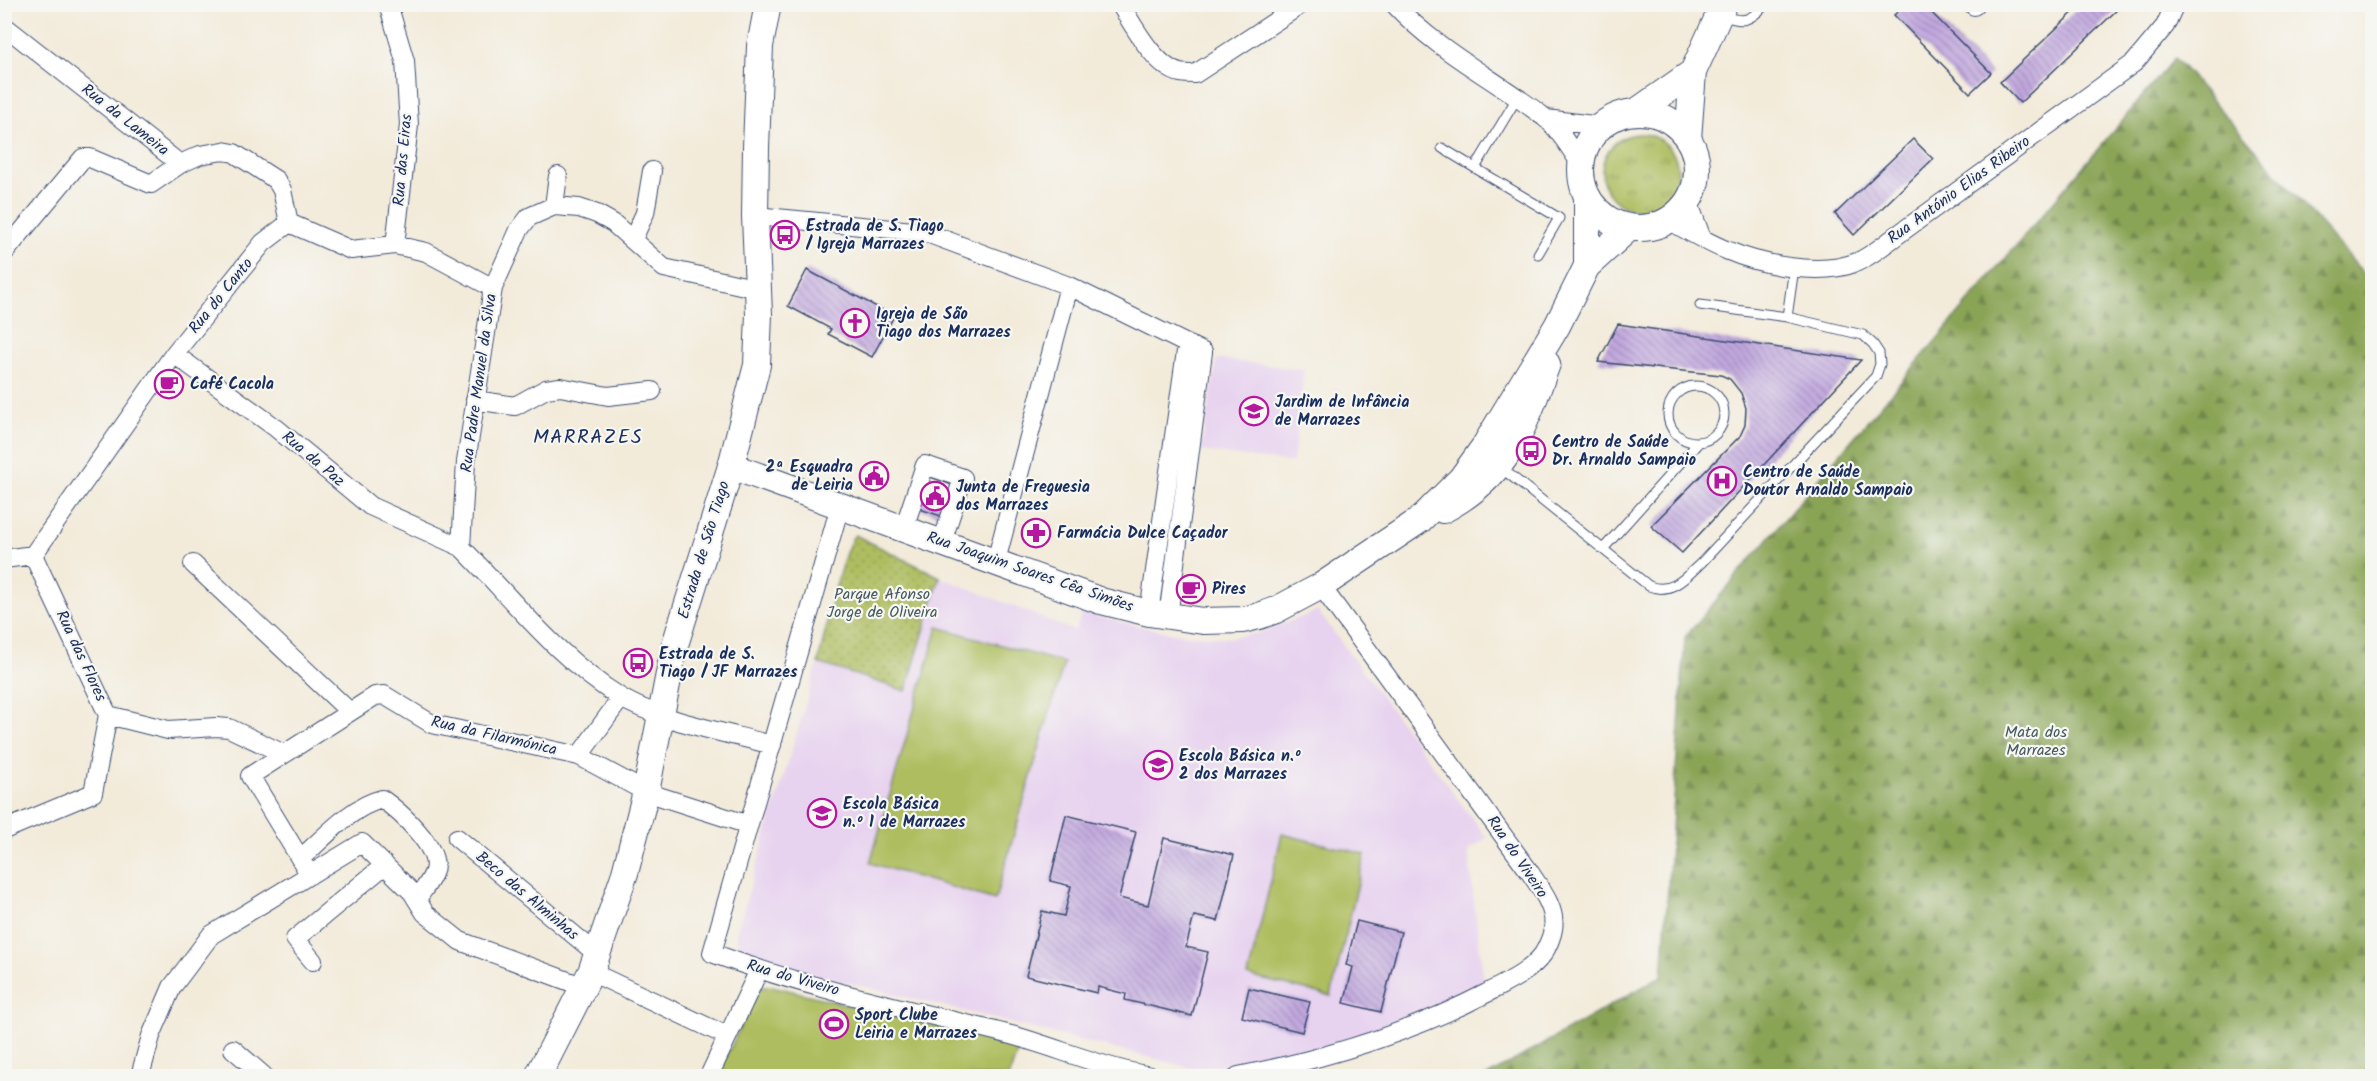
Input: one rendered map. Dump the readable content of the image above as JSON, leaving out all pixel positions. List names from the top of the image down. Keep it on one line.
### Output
{"streets":{"main road":["Estrada de São Tiago","Rua Joaquim Soares Cêa Simões"],"street":["Rua da Lameira","Rua das Eiras","Rua António Elias Ribeiro","Rua do Canto","Rua Padre Manuel da Silva","Rua da Paz","Rua das Flores","Rua da Filarmónica","Rua do Viveiro","Beco das Alminhas"]},"crossings":[["Rua da Lameira","Rua do Canto"],["Rua António Elias Ribeiro","Rua Joaquim Soares Cêa Simões"],["Rua do Canto","Rua da Paz"],["Rua do Canto","Rua das Flores"],["Rua Padre Manuel da Silva","Rua da Paz"],["Estrada de São Tiago","Rua Joaquim Soares Cêa Simões"],["Estrada de São Tiago","Rua da Filarmónica"],["Estrada de São Tiago","Beco das Alminhas"],["Rua Joaquim Soares Cêa Simões","Rua do Viveiro"],["Rua das Flores","Rua da Filarmónica"],["Rua da Filarmónica","Rua do Viveiro"]],"districts":["MARRAZES"],"parks":["Parque Afonso Jorge de Oliveira","Mata dos Marrazes"],"places":{"bus stop":["Estrada de S. Tiago / Igreja Marrazes","Centro de Saúde Dr. Arnaldo Sampaio","Estrada de S. Tiago / JF Marrazes"],"church":["Igreja de São Tiago dos Marrazes"],"cafe":["Café Cacola","Pires"],"school or university":["Jardim de Infância de Marrazes","Escola Básica n.º 2 dos Marrazes","Escola Básica n.º 1 de Marrazes"],"public building":["2ª Esquadra de Leiria","Junta de Freguesia dos Marrazes"],"hospital":["Centro de Saúde Doutor Arnaldo Sampaio"],"pharmacy":["Farmácia Dulce Caçador"],"sports":["Sport Clube Leiria e Marrazes"]}}
